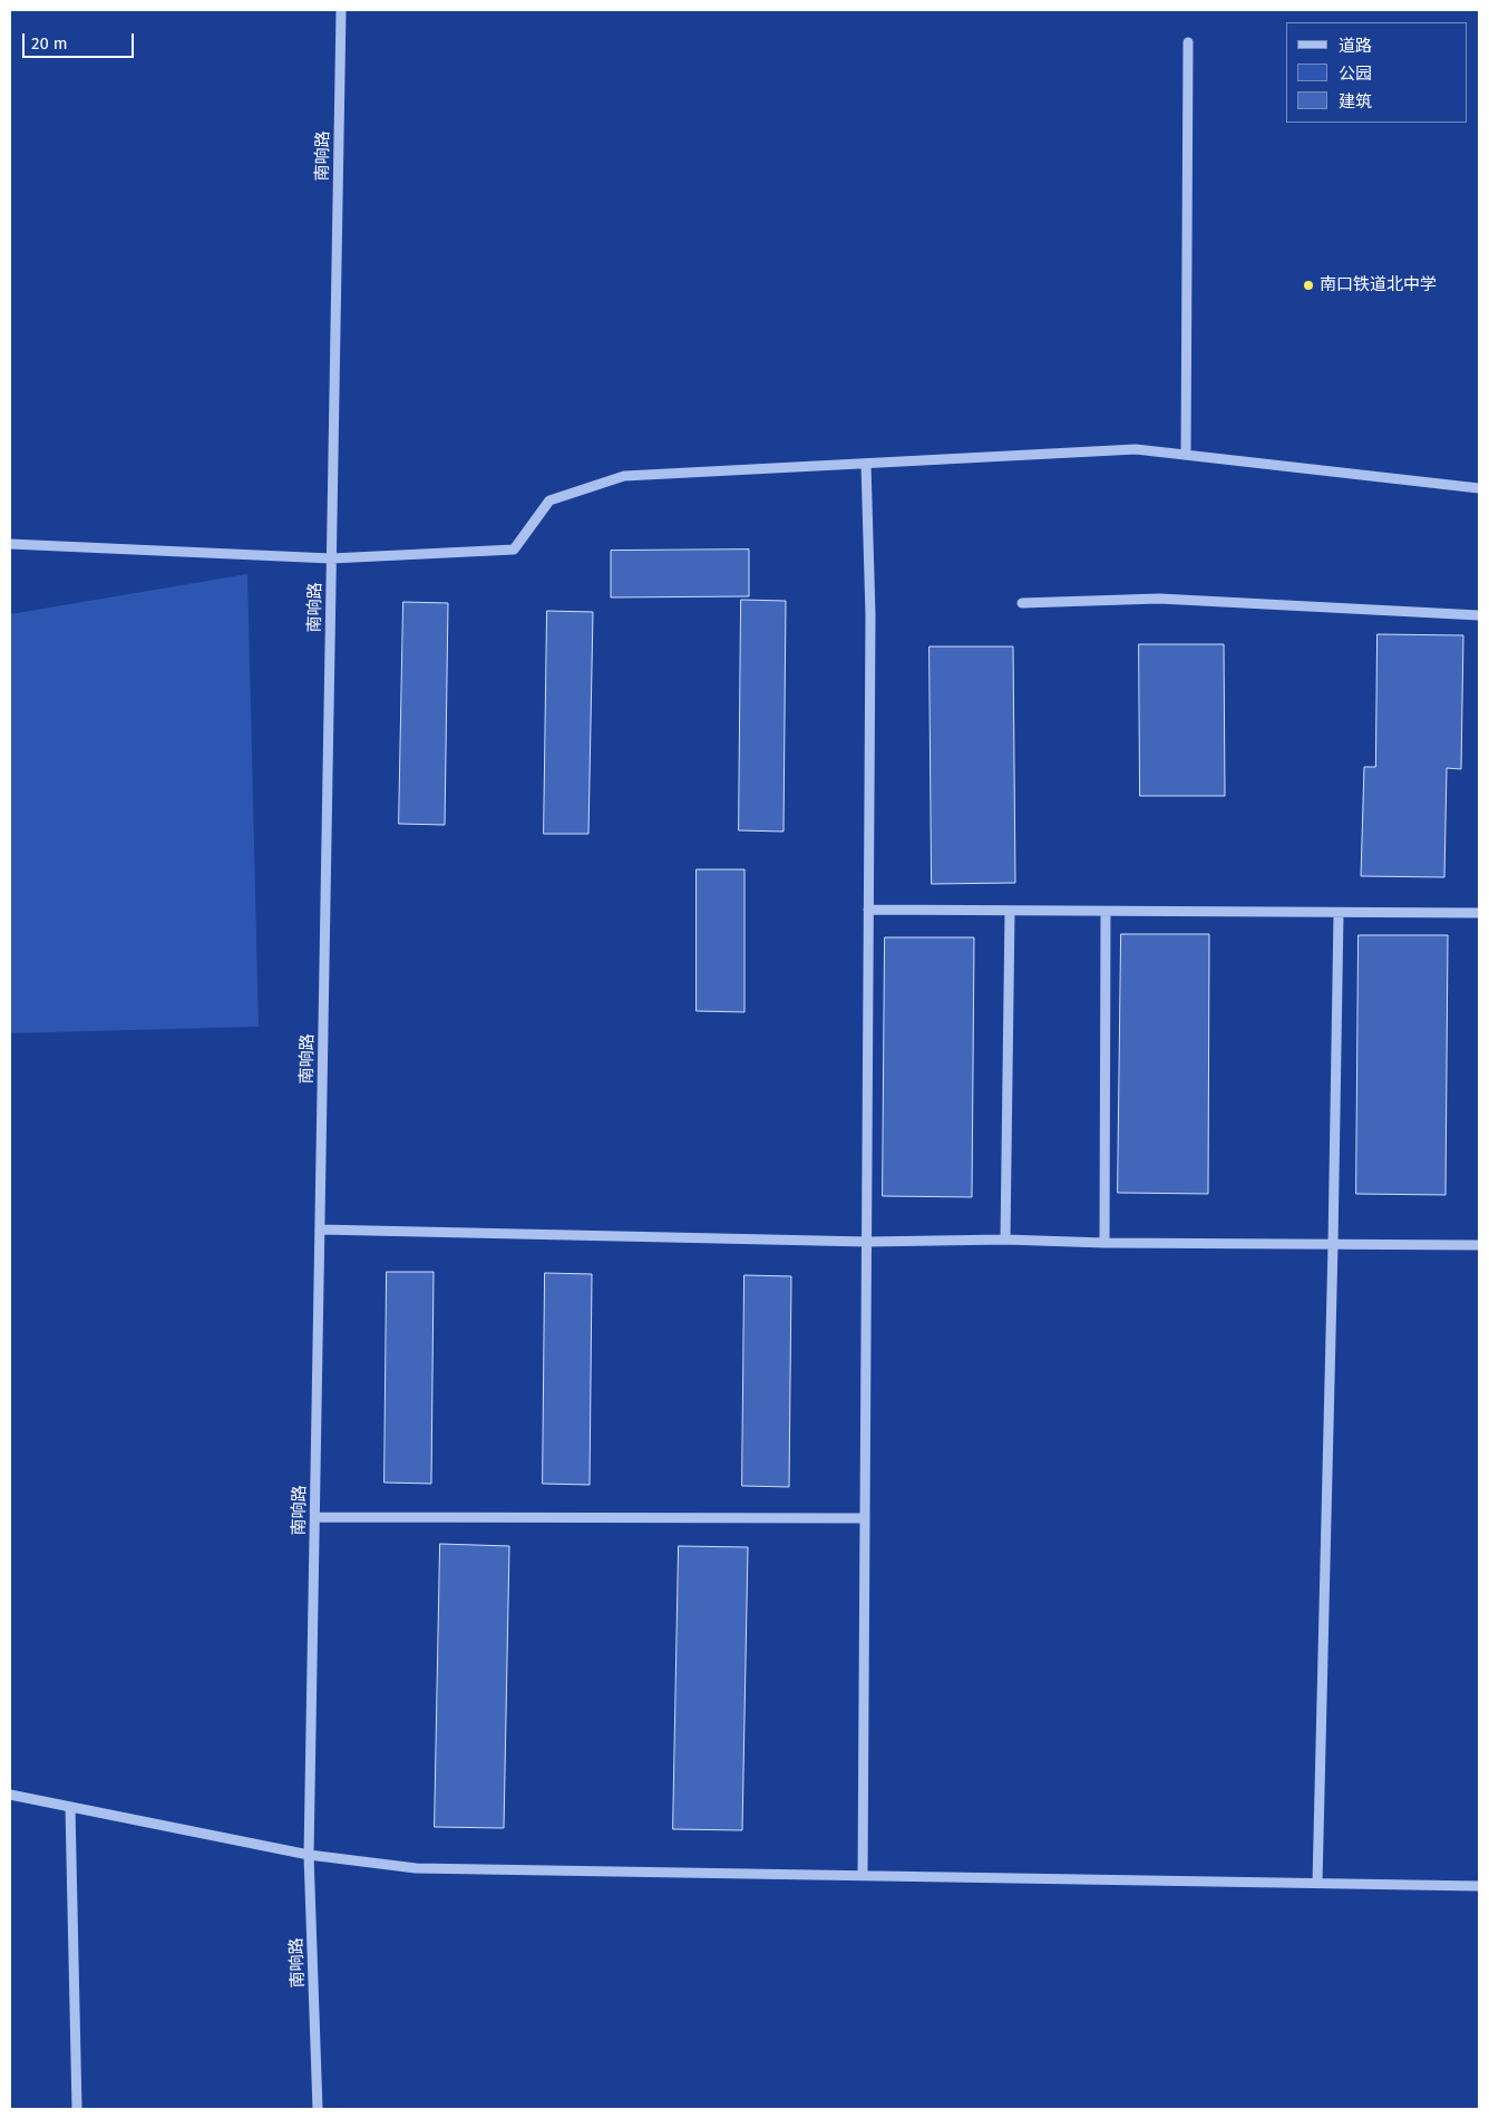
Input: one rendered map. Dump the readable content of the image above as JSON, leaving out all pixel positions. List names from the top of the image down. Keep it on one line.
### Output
{"streets":{"street":["南响路"]},"places":["南口铁道北中学"],"legend":["道路","公园","建筑"],"scale_bar":"20 m"}
